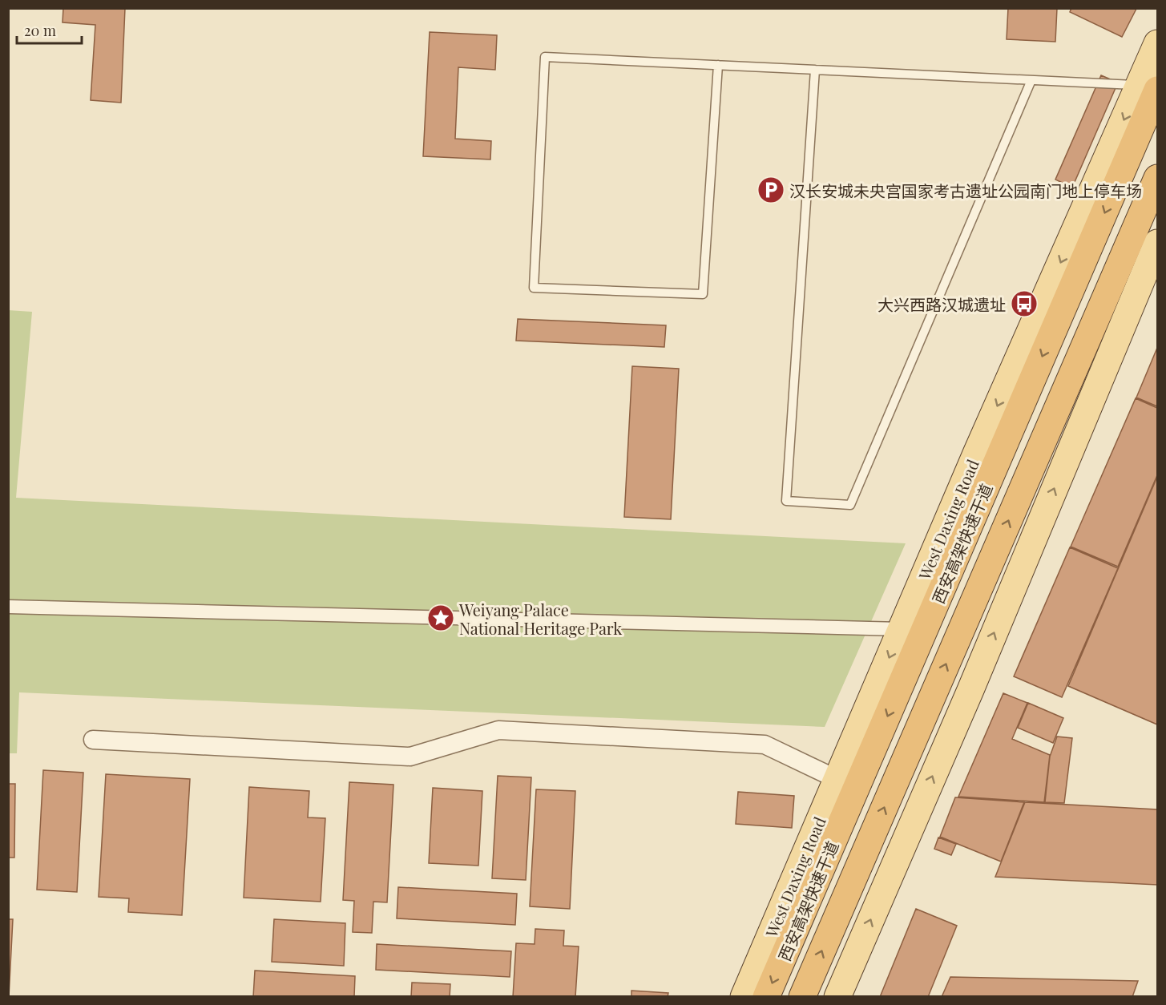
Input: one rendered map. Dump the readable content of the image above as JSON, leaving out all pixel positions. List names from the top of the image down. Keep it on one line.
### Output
{"streets":{"highway":["西安高架快速干道"],"main road":["West Daxing Road"]},"crossings":[["West Daxing Road","西安高架快速干道"]],"places":{"parking":["汉长安城未央宫国家考古遗址公园南门地上停车场"],"bus stop":["大兴西路汉城遗址"],"place":["Weiyang Palace National Heritage Park"]},"scale_bar":"20 m"}
